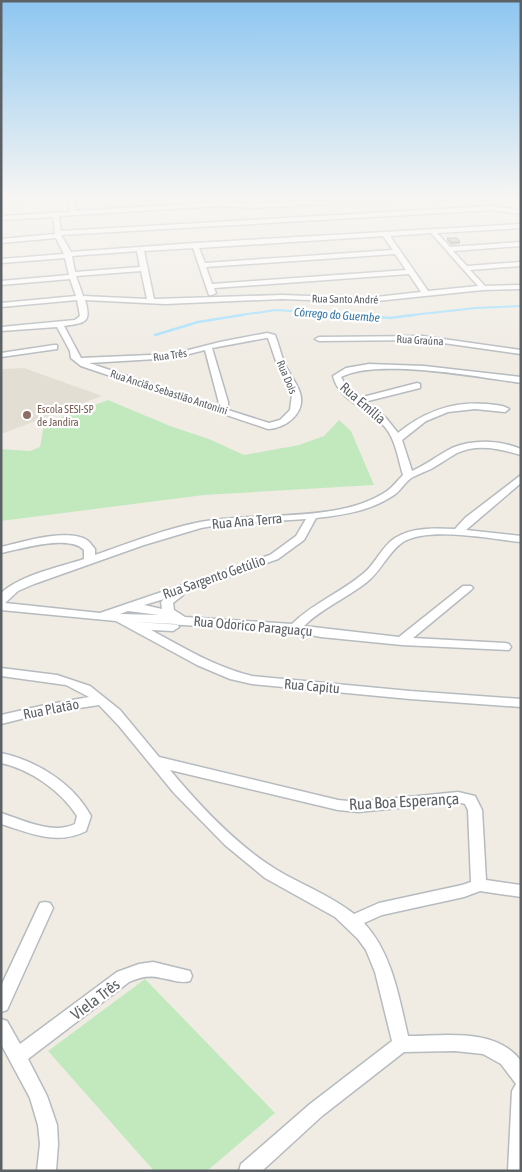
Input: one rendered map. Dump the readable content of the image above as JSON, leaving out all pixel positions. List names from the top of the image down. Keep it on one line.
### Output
{"streets":{"street":["Rua Santo André","Rua Graúna","Rua Três","Rua Dois","Rua Ancião Sebastião Antonini","Rua Emília","Rua Ana Terra","Rua Sargento Getúlio","Rua Odorico Paraguaçu","Rua Capitu","Rua Platão","Rua Boa Esperança","Viela Três"]},"crossings":[["Rua Três","Rua Dois"],["Rua Três","Rua Ancião Sebastião Antonini"],["Rua Dois","Rua Ancião Sebastião Antonini"],["Rua Ana Terra","Rua Sargento Getúlio"],["Rua Sargento Getúlio","Rua Odorico Paraguaçu"],["Rua Sargento Getúlio","Rua Capitu"],["Rua Odorico Paraguaçu","Rua Capitu"]],"water":["Córrego do Guembe"],"places":["Escola SESI-SP de Jandira"]}
